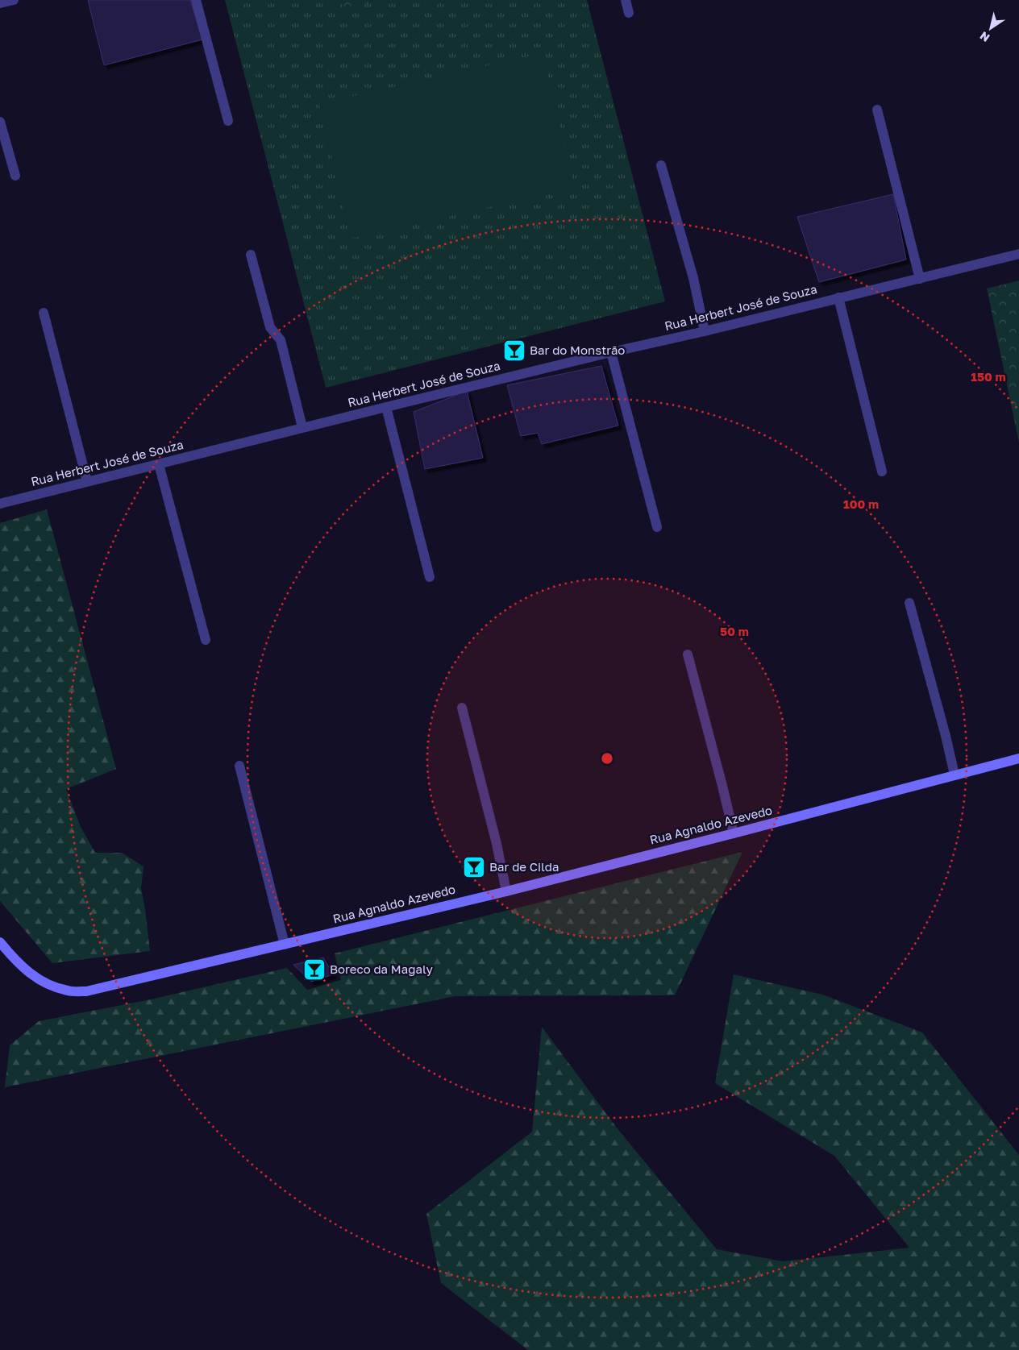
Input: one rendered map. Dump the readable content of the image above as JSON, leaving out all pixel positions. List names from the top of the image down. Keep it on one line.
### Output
{"streets":{"street":["Rua Herbert José de Souza","Rua Agnaldo Azevedo"]},"places":{"bar":["Bar do Monstrão","Bar de Cilda","Boreco da Magaly"]},"north":"bottom left","rings":["150 m","100 m","50 m"]}
